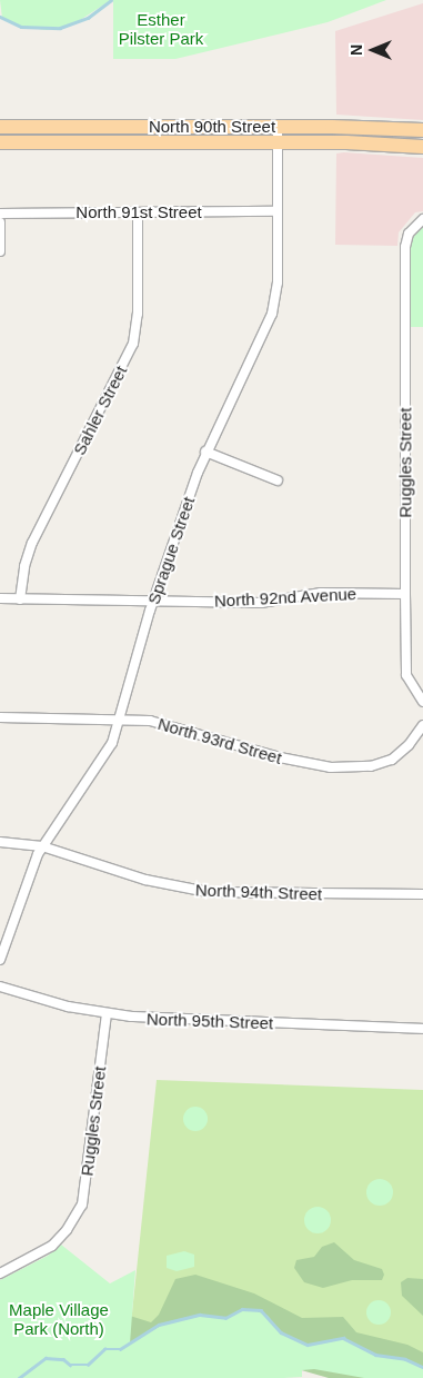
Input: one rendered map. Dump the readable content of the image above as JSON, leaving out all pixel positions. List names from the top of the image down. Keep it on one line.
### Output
{"streets":{"main road":["North 90th Street"],"street":["North 91st Street","Sahler Street","Ruggles Street","Sprague Street","North 92nd Avenue","North 93rd Street","North 94th Street","North 95th Street"]},"crossings":[["North 90th Street","Sprague Street"],["North 91st Street","Sahler Street"],["North 91st Street","Sprague Street"],["Sahler Street","North 92nd Avenue"],["Ruggles Street","North 92nd Avenue"],["Ruggles Street","North 95th Street"],["Sprague Street","North 92nd Avenue"],["Sprague Street","North 93rd Street"],["Sprague Street","North 94th Street"]],"parks":["Esther Pilster Park","Maple Village Park (North)"],"north":"left"}
